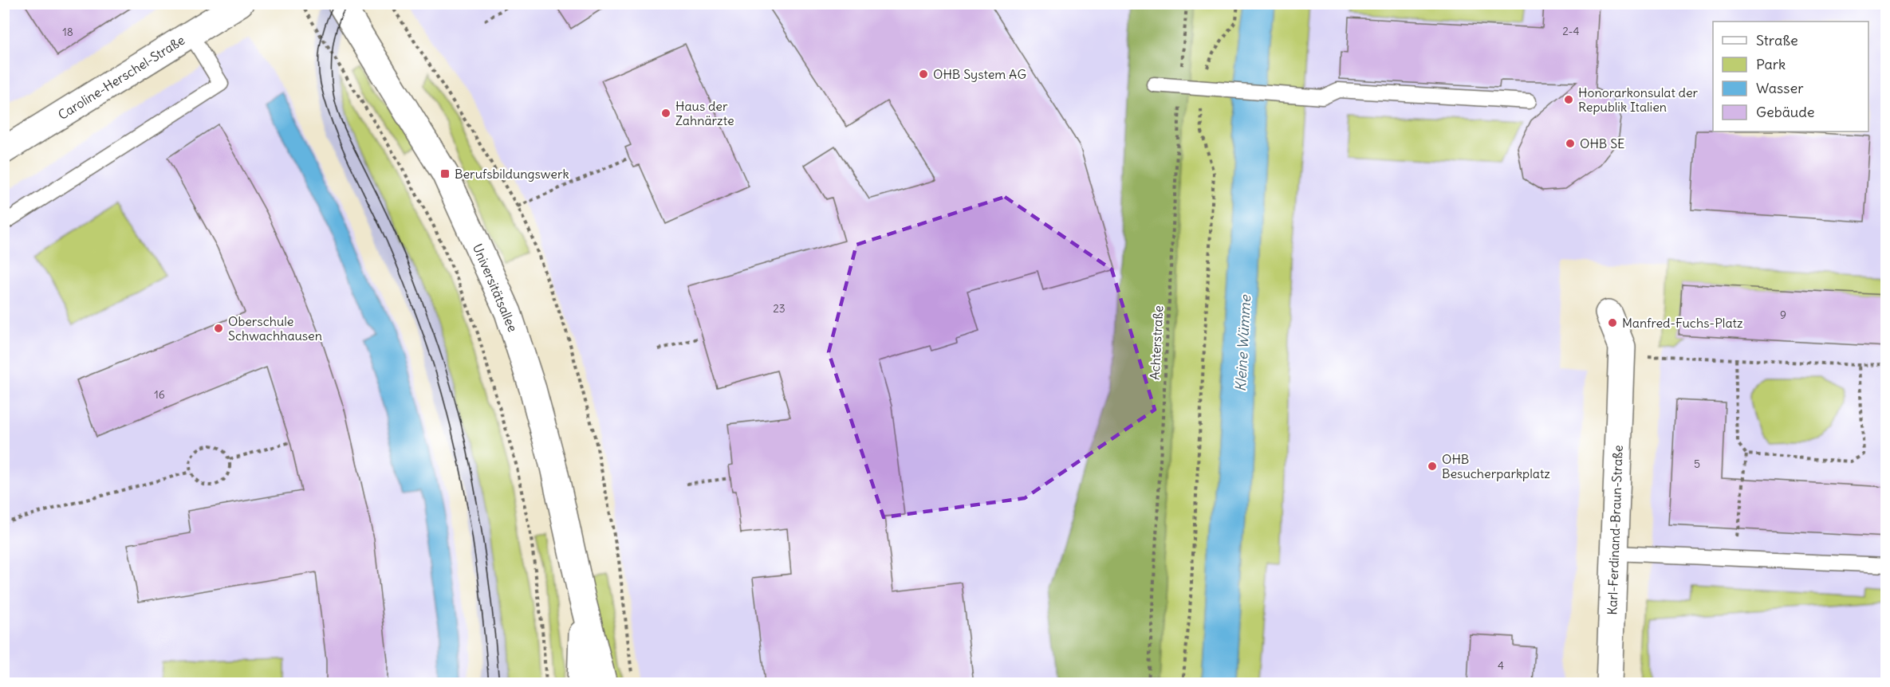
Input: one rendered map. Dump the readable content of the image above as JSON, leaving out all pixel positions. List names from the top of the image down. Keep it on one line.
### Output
{"streets":{"street":["Caroline-Herschel-Straße","Universitätsallee","Karl-Ferdinand-Braun-Straße"],"path":["Achterstraße"]},"water":["Kleine Wümme"],"places":{"other":["OHB System AG","Honorarkonsulat der Republik Italien","Haus der Zahnärzte","OHB SE","Manfred-Fuchs-Platz","Oberschule Schwachhausen","OHB Besucherparkplatz"],"transit":["Berufsbildungswerk"]},"house_numbers":["2-4","18","23","9","16","5","4"],"legend":["Straße","Park","Wasser","Gebäude"]}
